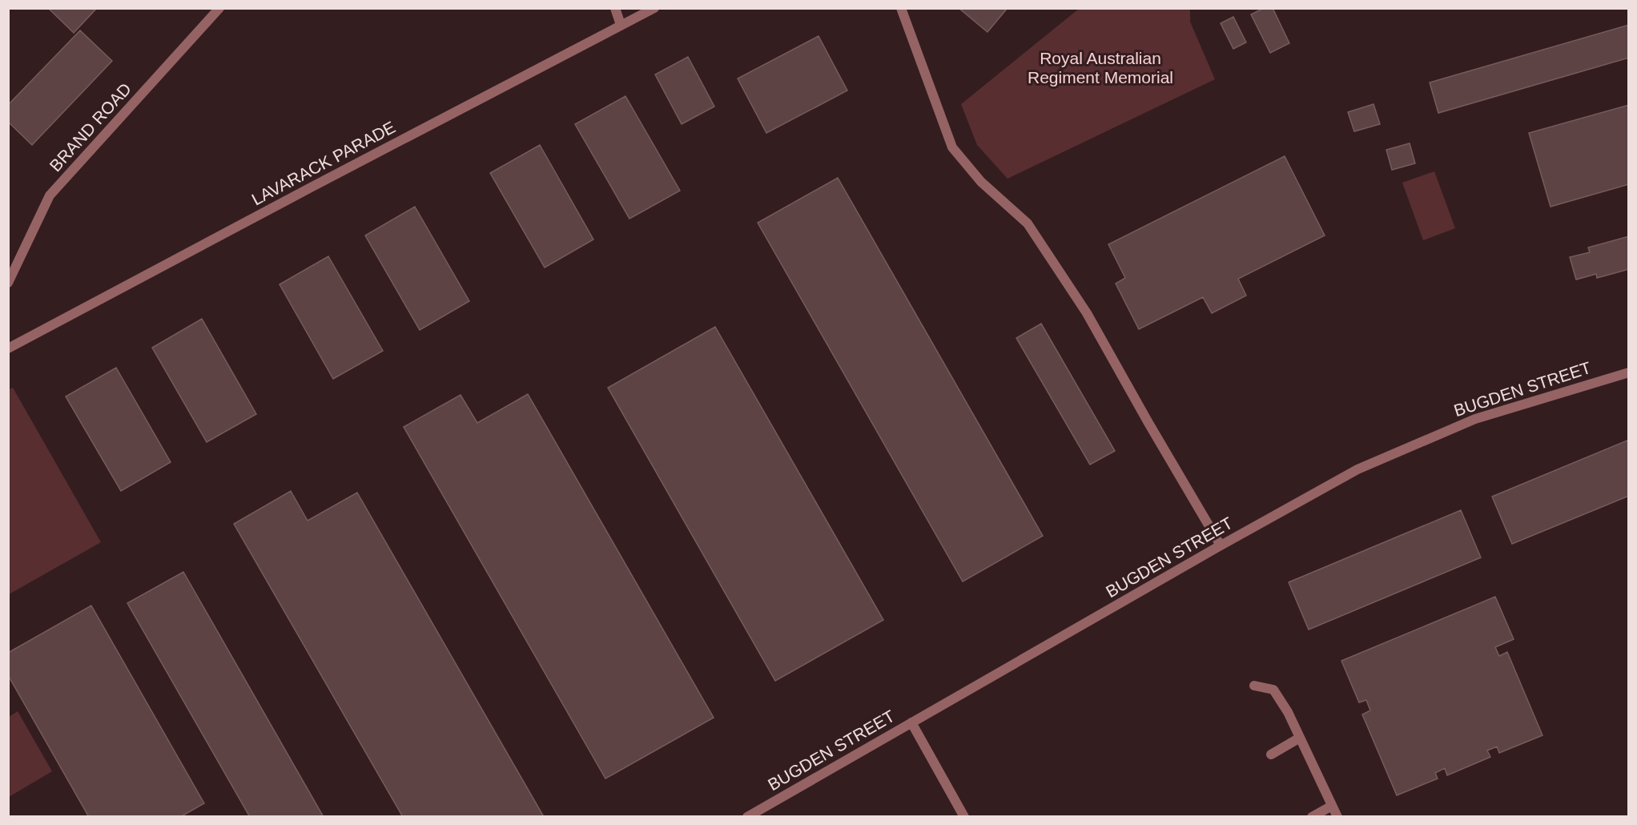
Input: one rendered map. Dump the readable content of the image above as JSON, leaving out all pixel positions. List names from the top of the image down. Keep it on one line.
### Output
{"streets":{"lane":["BRAND ROAD","LAVARACK PARADE","BUGDEN STREET"]},"parks":["Royal Australian Regiment Memorial"]}
